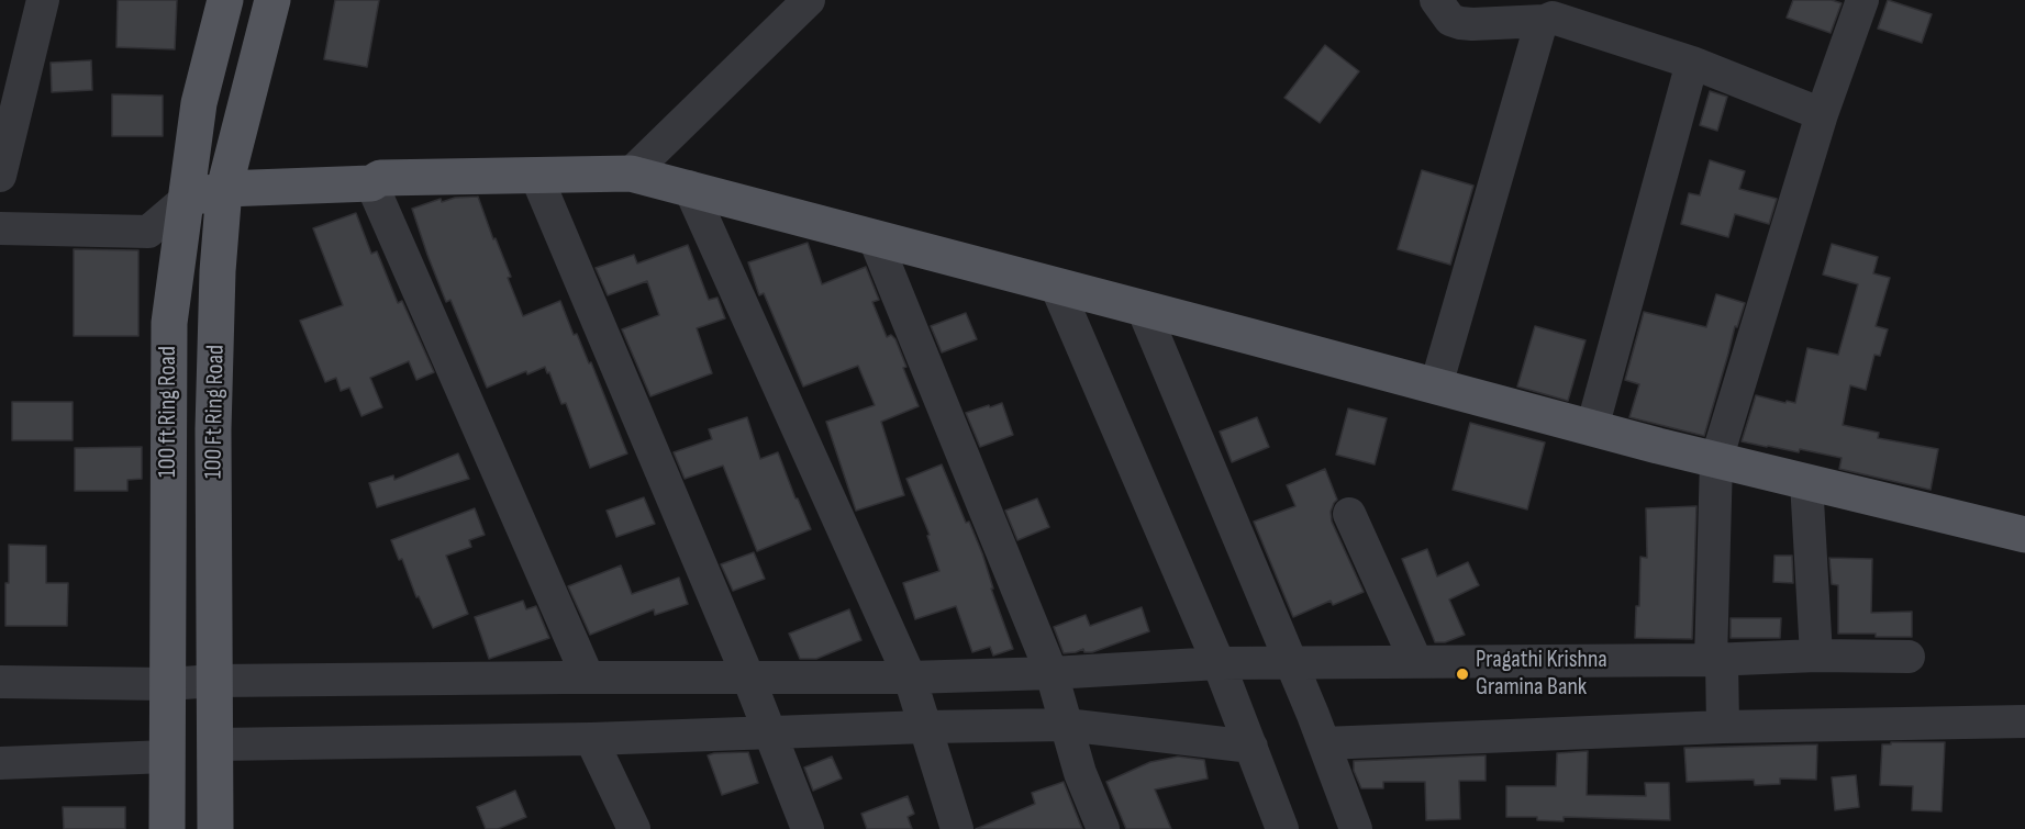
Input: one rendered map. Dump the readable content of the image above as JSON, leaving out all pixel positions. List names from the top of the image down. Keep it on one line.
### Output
{"streets":{"main road":["100 ft Ring Road","100 Ft Ring Road"]},"places":["Pragathi Krishna Gramina Bank"]}
